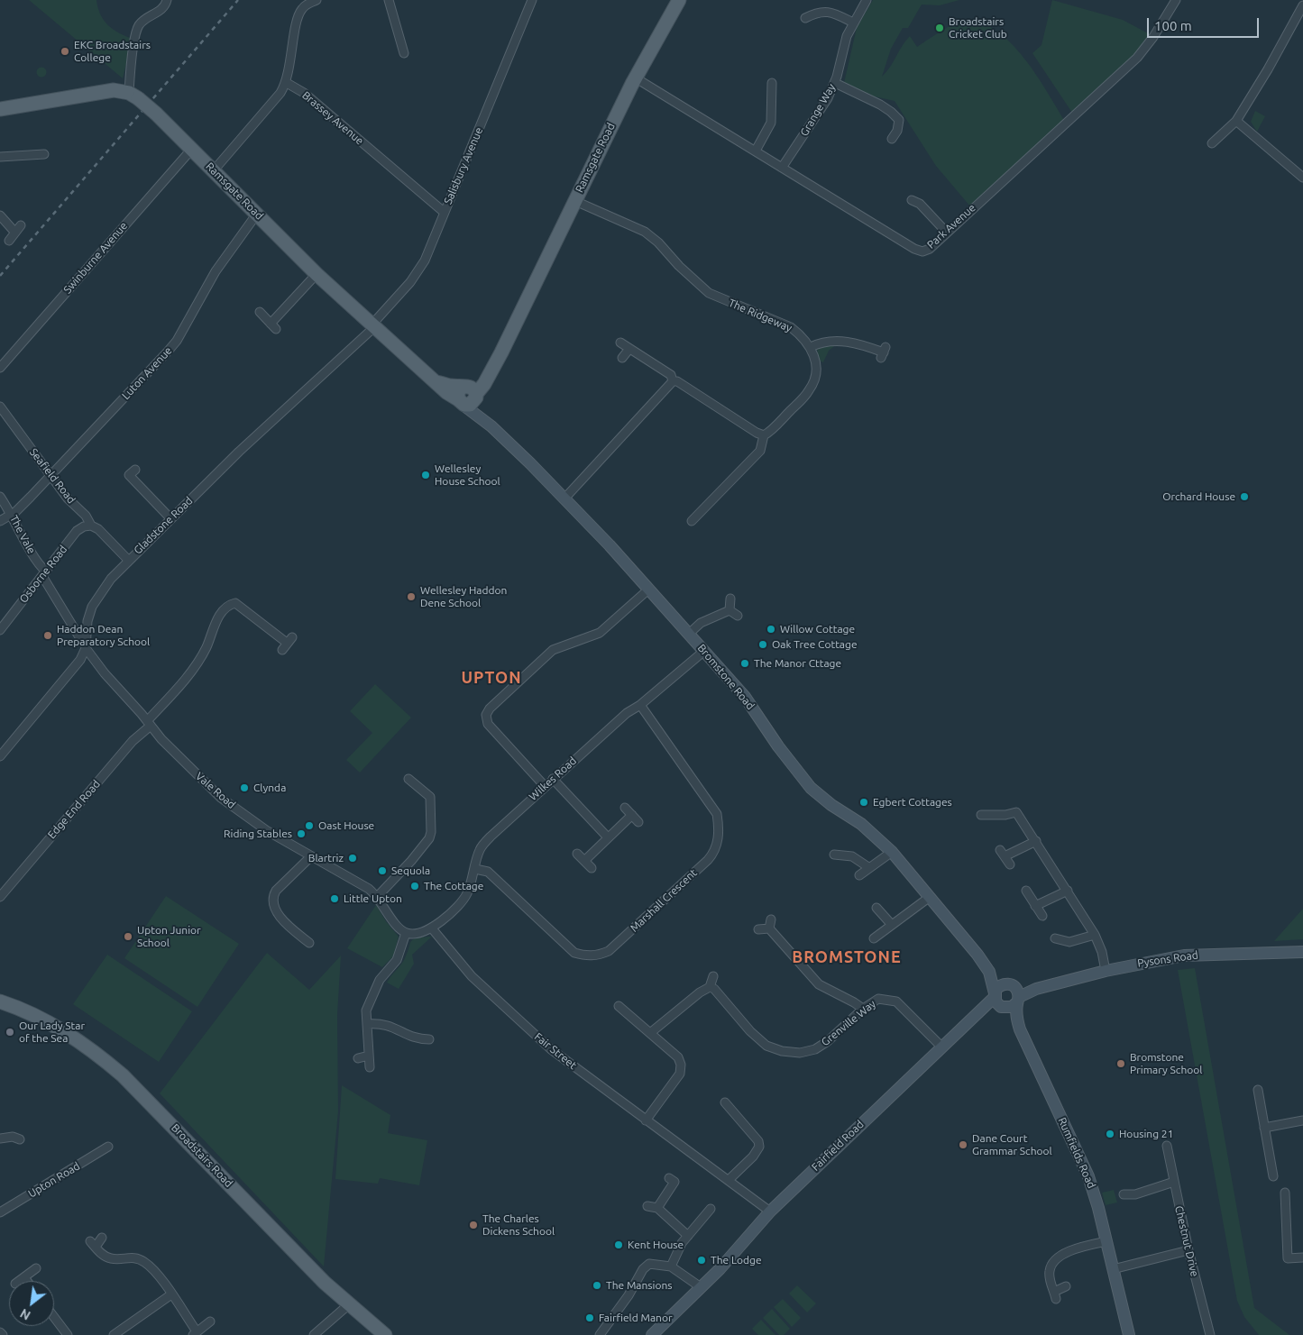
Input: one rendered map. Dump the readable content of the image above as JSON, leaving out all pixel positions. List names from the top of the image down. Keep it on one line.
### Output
{"streets":{"main road":["Ramsgate Road","Broadstairs Road"],"street":["Grange Way","Brassey Avenue","Salisbury Avenue","Park Avenue","Swinburne Avenue","The Ridgeway","Luton Avenue","Seafield Road","Gladstone Road","The Vale","Osborne Road","Bromstone Road","Wilkes Road","Vale Road","Edge End Road","Marshall Crescent","Pysons Road","Grenville Way","Fair Street","Fairfield Road","Rumfields Road","Upton Road","Chestnut Drive"]},"crossings":[["Grange Way","Park Avenue"],["Brassey Avenue","Salisbury Avenue"],["Ramsgate Road","Salisbury Avenue"],["Ramsgate Road","Park Avenue"],["Ramsgate Road","Swinburne Avenue"],["Ramsgate Road","The Ridgeway"],["Ramsgate Road","Luton Avenue"],["Ramsgate Road","Gladstone Road"],["Ramsgate Road","Bromstone Road"],["Salisbury Avenue","Gladstone Road"],["Luton Avenue","Seafield Road"],["Luton Avenue","The Vale"],["Seafield Road","Gladstone Road"],["Seafield Road","Osborne Road"],["Gladstone Road","Vale Road"],["The Vale","Osborne Road"],["Bromstone Road","Wilkes Road"],["Bromstone Road","Pysons Road"],["Bromstone Road","Fairfield Road"],["Bromstone Road","Rumfields Road"],["Wilkes Road","Marshall Crescent"],["Wilkes Road","Fair Street"],["Vale Road","Edge End Road"],["Pysons Road","Fairfield Road"],["Pysons Road","Rumfields Road"],["Grenville Way","Fairfield Road"],["Fair Street","Fairfield Road"],["Fairfield Road","Rumfields Road"]],"districts":["UPTON","BROMSTONE"],"places":["Broadstairs Cricket Club","EKC Broadstairs College","Wellesley House School","Orchard House","Wellesley Haddon Dene School","Willow Cottage","Haddon Dean Preparatory School","Oak Tree Cottage","The Manor Cttage","Clynda","Egbert Cottages","Oast House","Riding Stables","Blartriz","Sequola","The Cottage","Little Upton","Upton Junior School","Our Lady Star of the Sea","Bromstone Primary School","Housing 21","Dane Court Grammar School","The Charles Dickens School","Kent House","The Lodge","The Mansions","Fairfield Manor"],"scale_bar":"100 m","north":"bottom left"}
